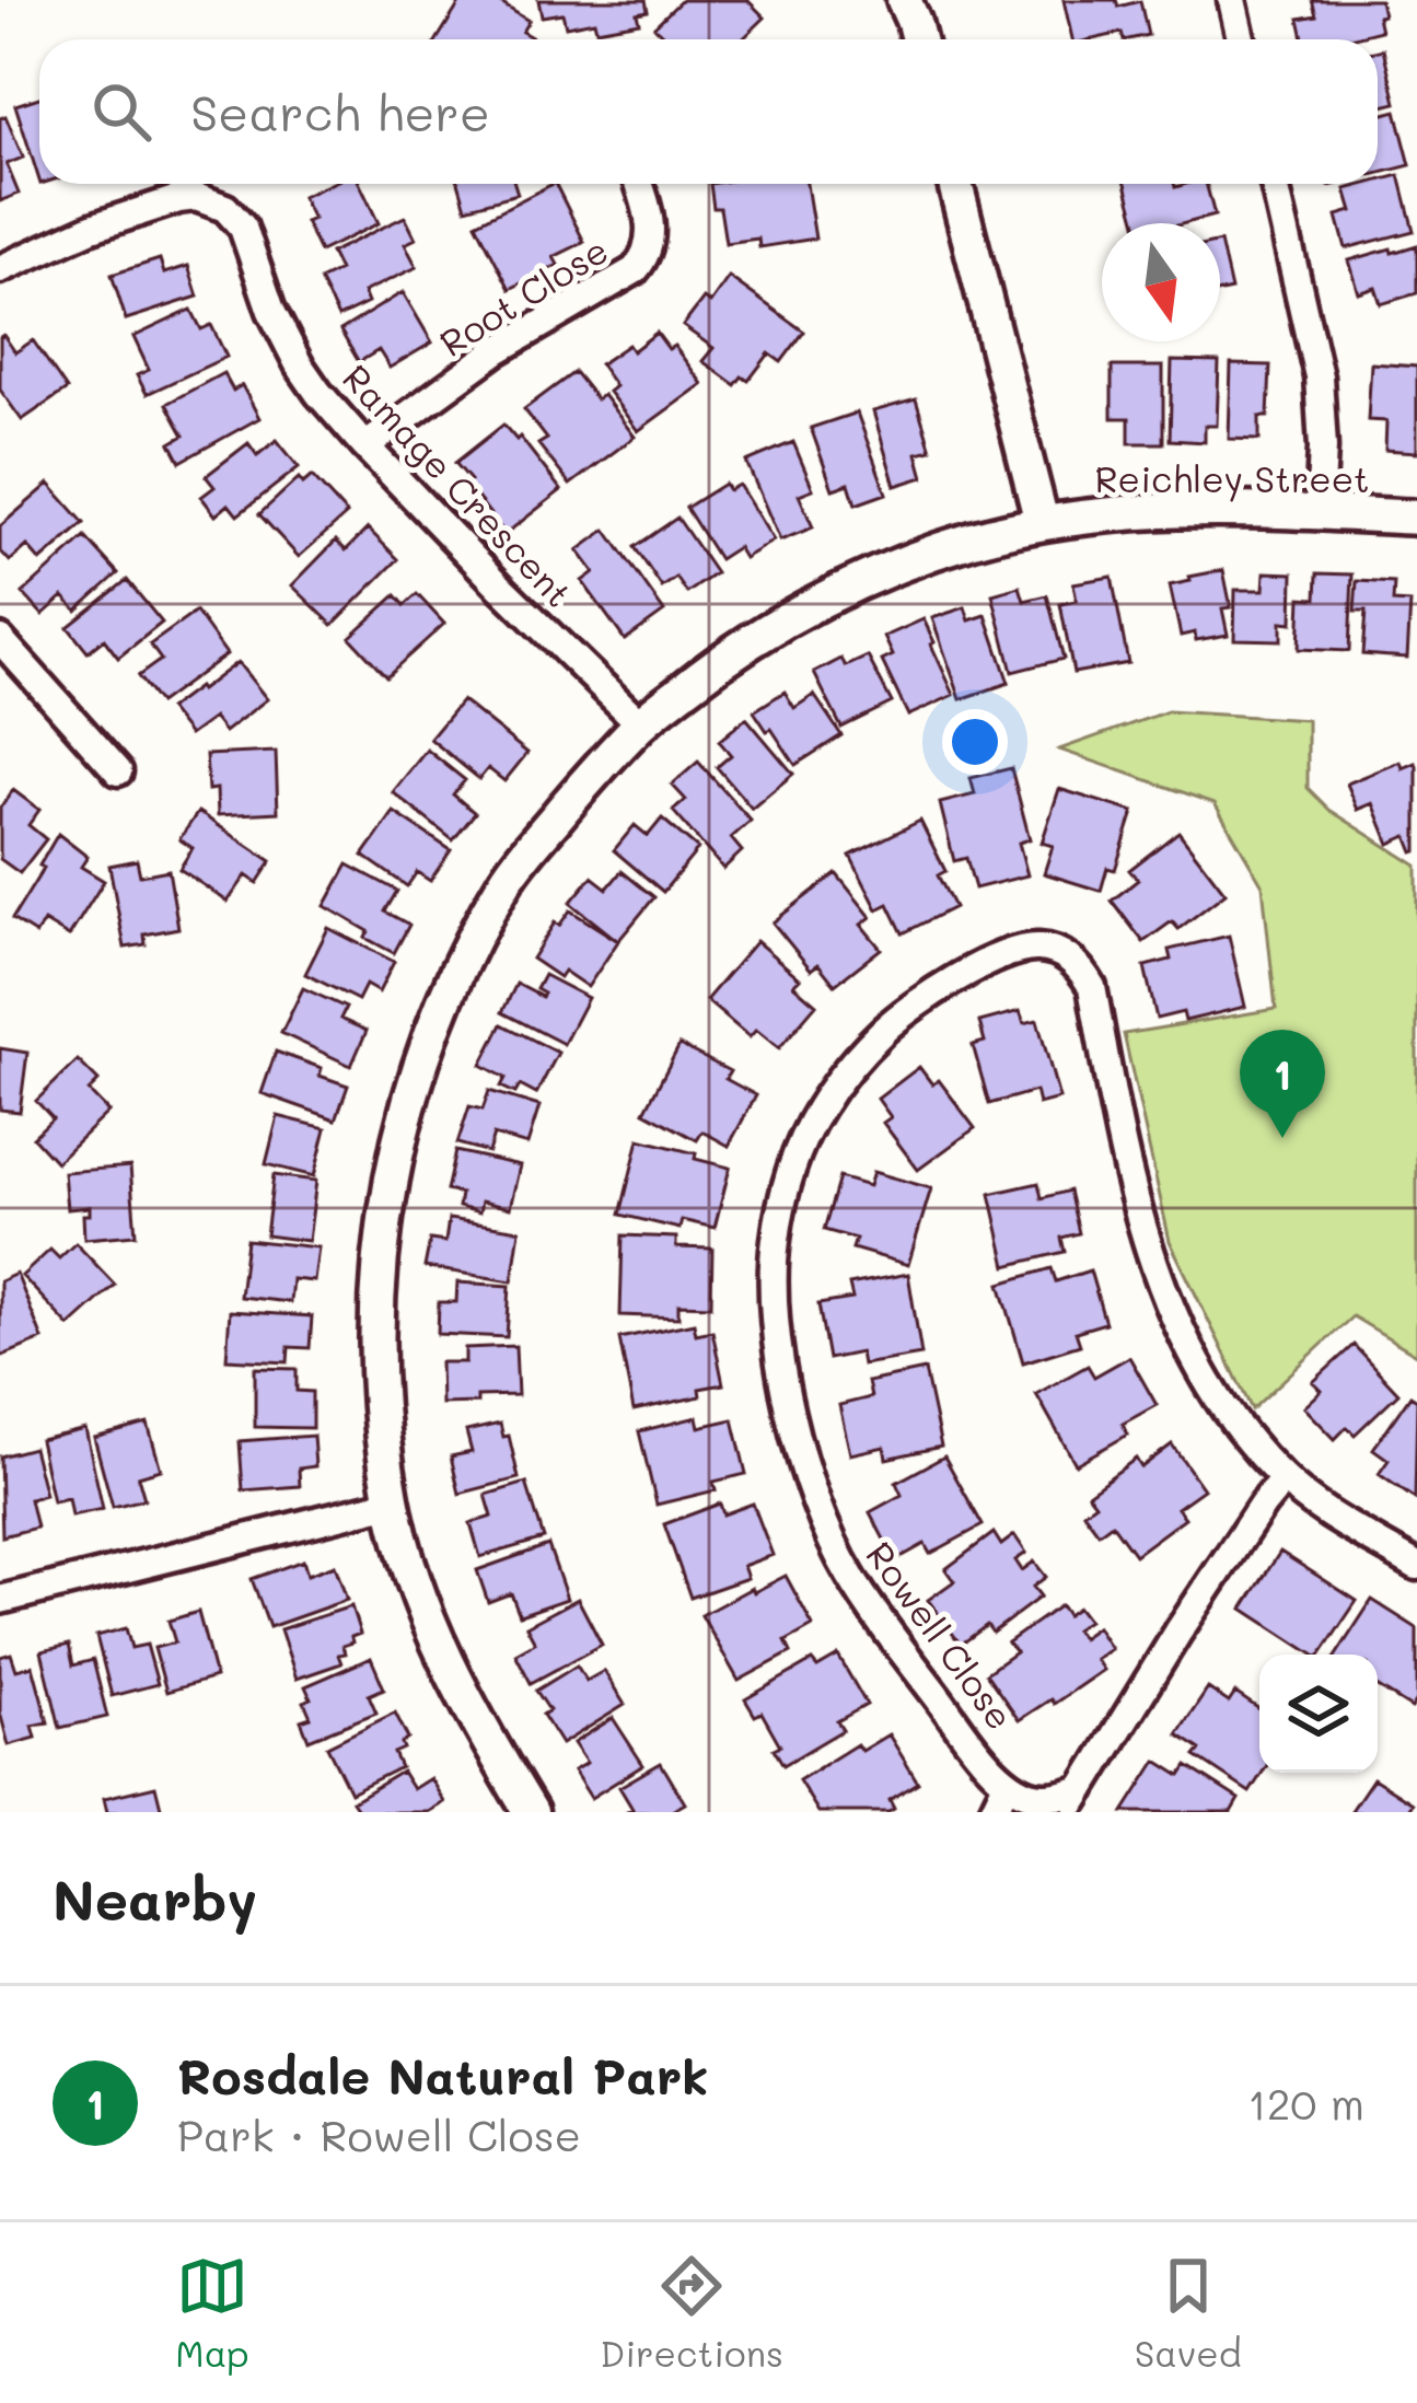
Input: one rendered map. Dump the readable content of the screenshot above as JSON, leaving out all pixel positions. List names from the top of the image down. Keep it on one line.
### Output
{"streets":{"street":["Root Close","Reichley Street","Ramage Crescent","Rowell Close"]},"crossings":[["Root Close","Ramage Crescent"],["Reichley Street","Ramage Crescent"]],"north":"bottom","page":{"search":"Search here","pins":"1","heading":"Nearby","list":[{"mark":"1","name":"Rosdale Natural Park","note":"Park · Rowell Close","value":"120 m"}],"nav":["Map","Directions","Saved"]}}
